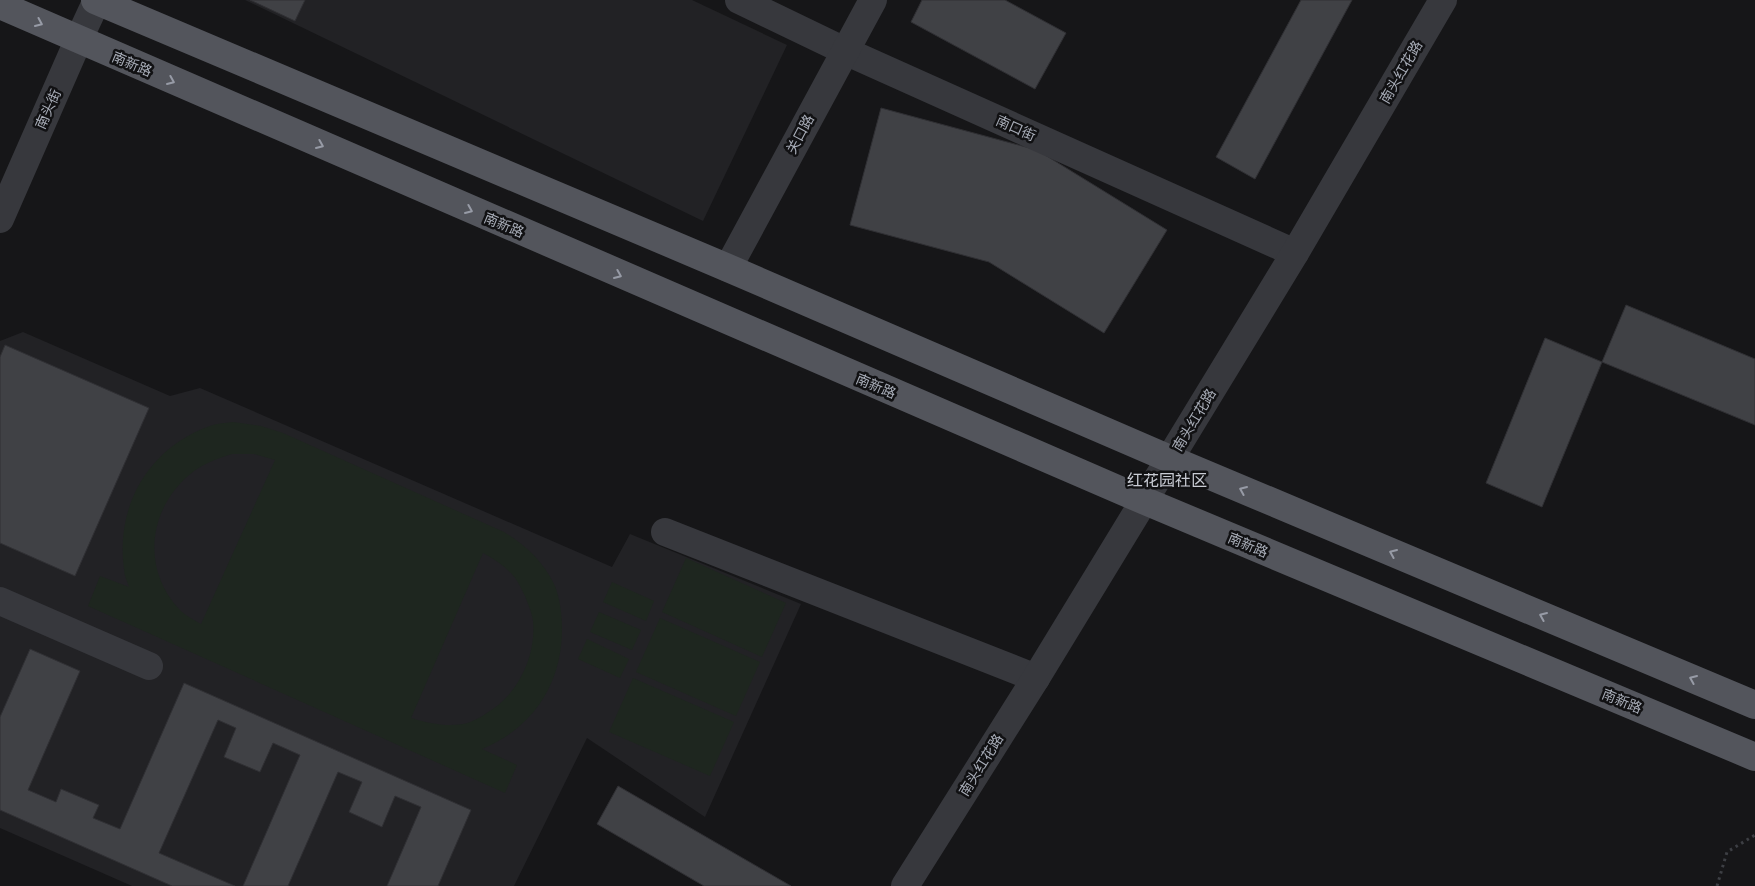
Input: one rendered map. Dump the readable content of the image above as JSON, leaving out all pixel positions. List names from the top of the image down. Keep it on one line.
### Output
{"streets":{"main road":["南新路"],"street":["南头红花路","南头街","南口街","关口路"]},"crossings":[["南新路","南头红花路"],["南新路","南头街"],["南头红花路","南口街"],["南口街","关口路"]],"districts":["红花园社区"]}
